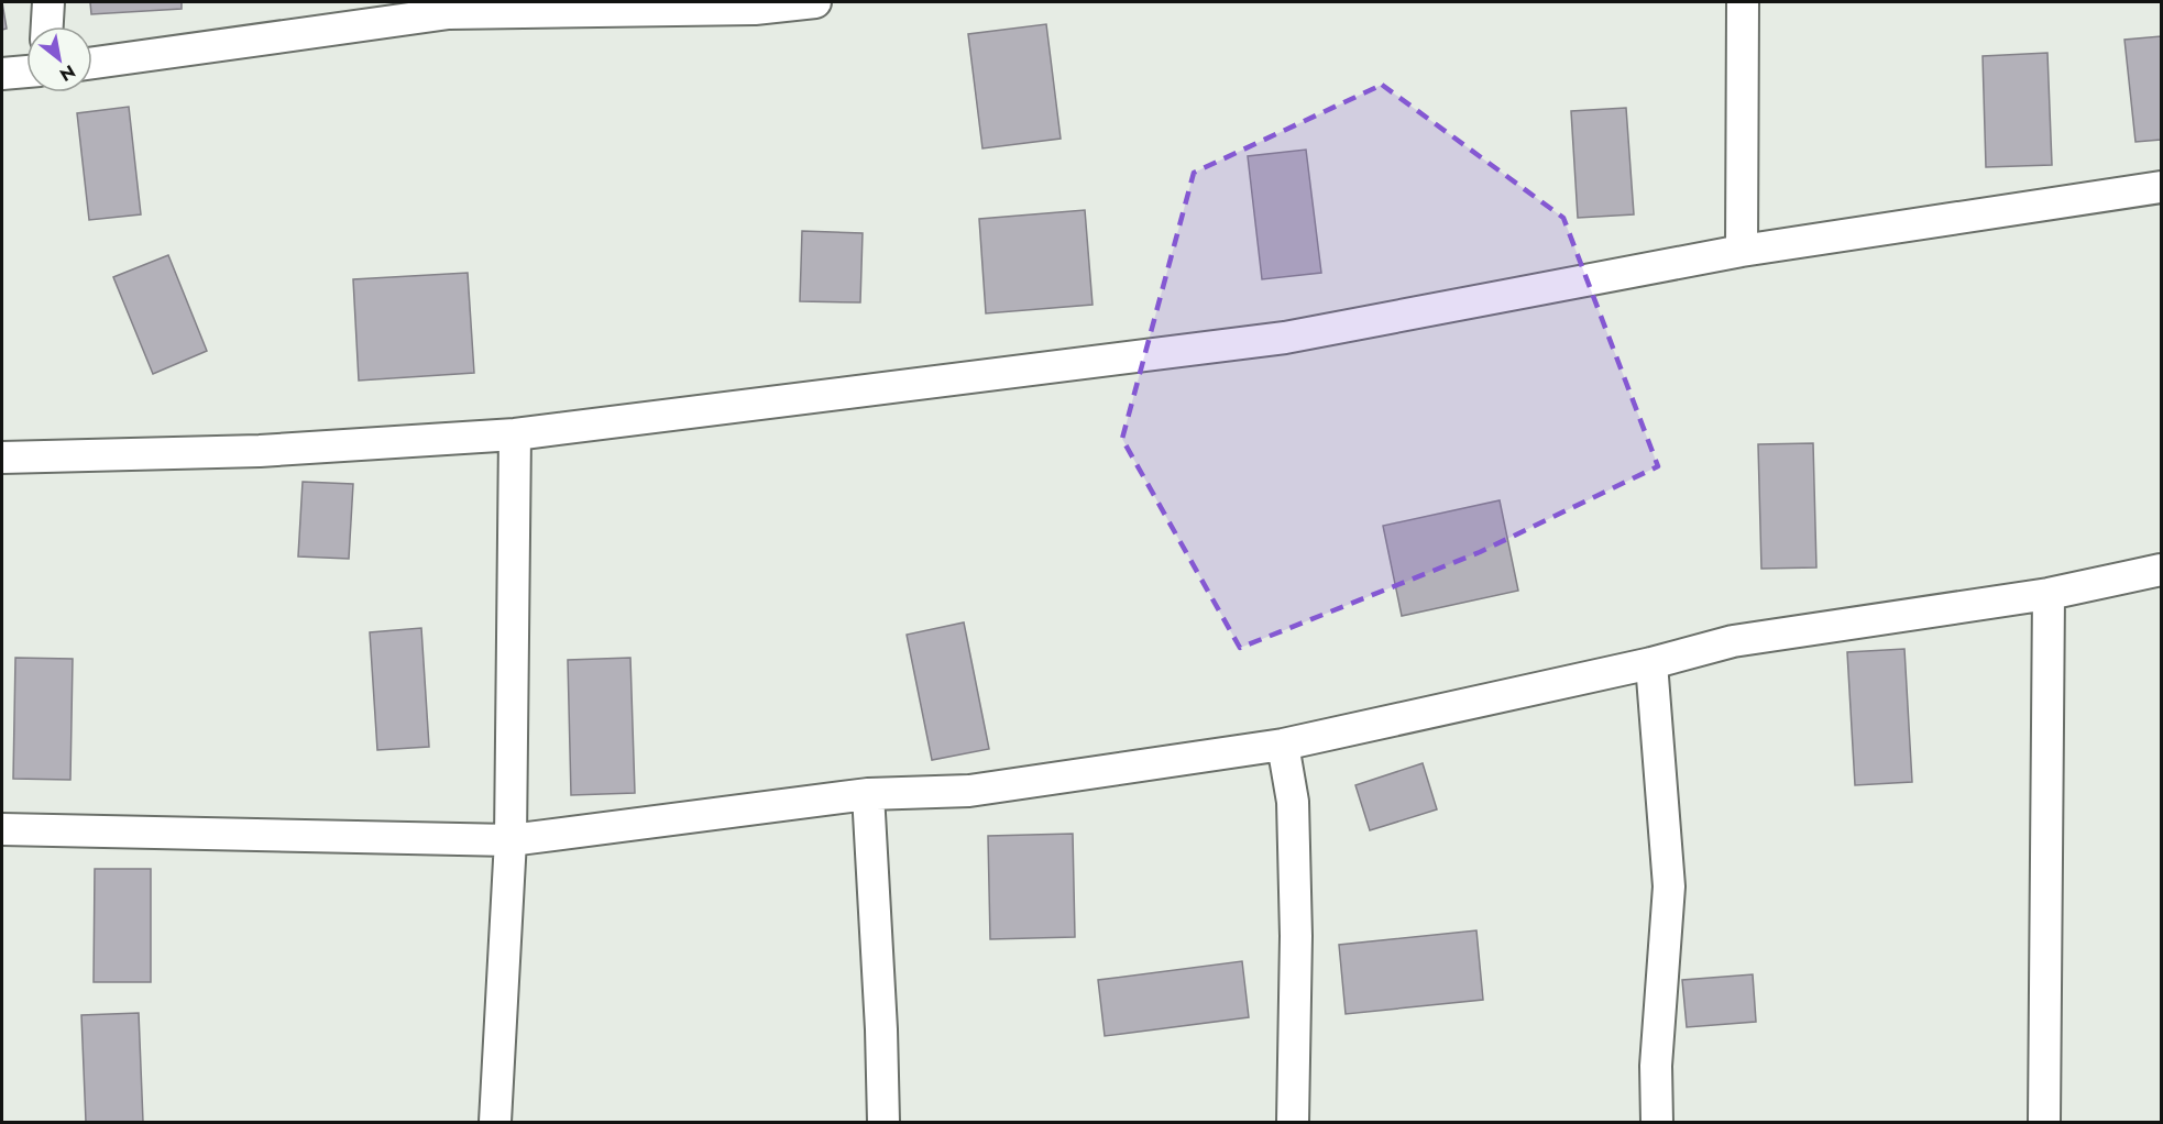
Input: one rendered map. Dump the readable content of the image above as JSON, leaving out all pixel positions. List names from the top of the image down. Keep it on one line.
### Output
{"north":"bottom right"}
